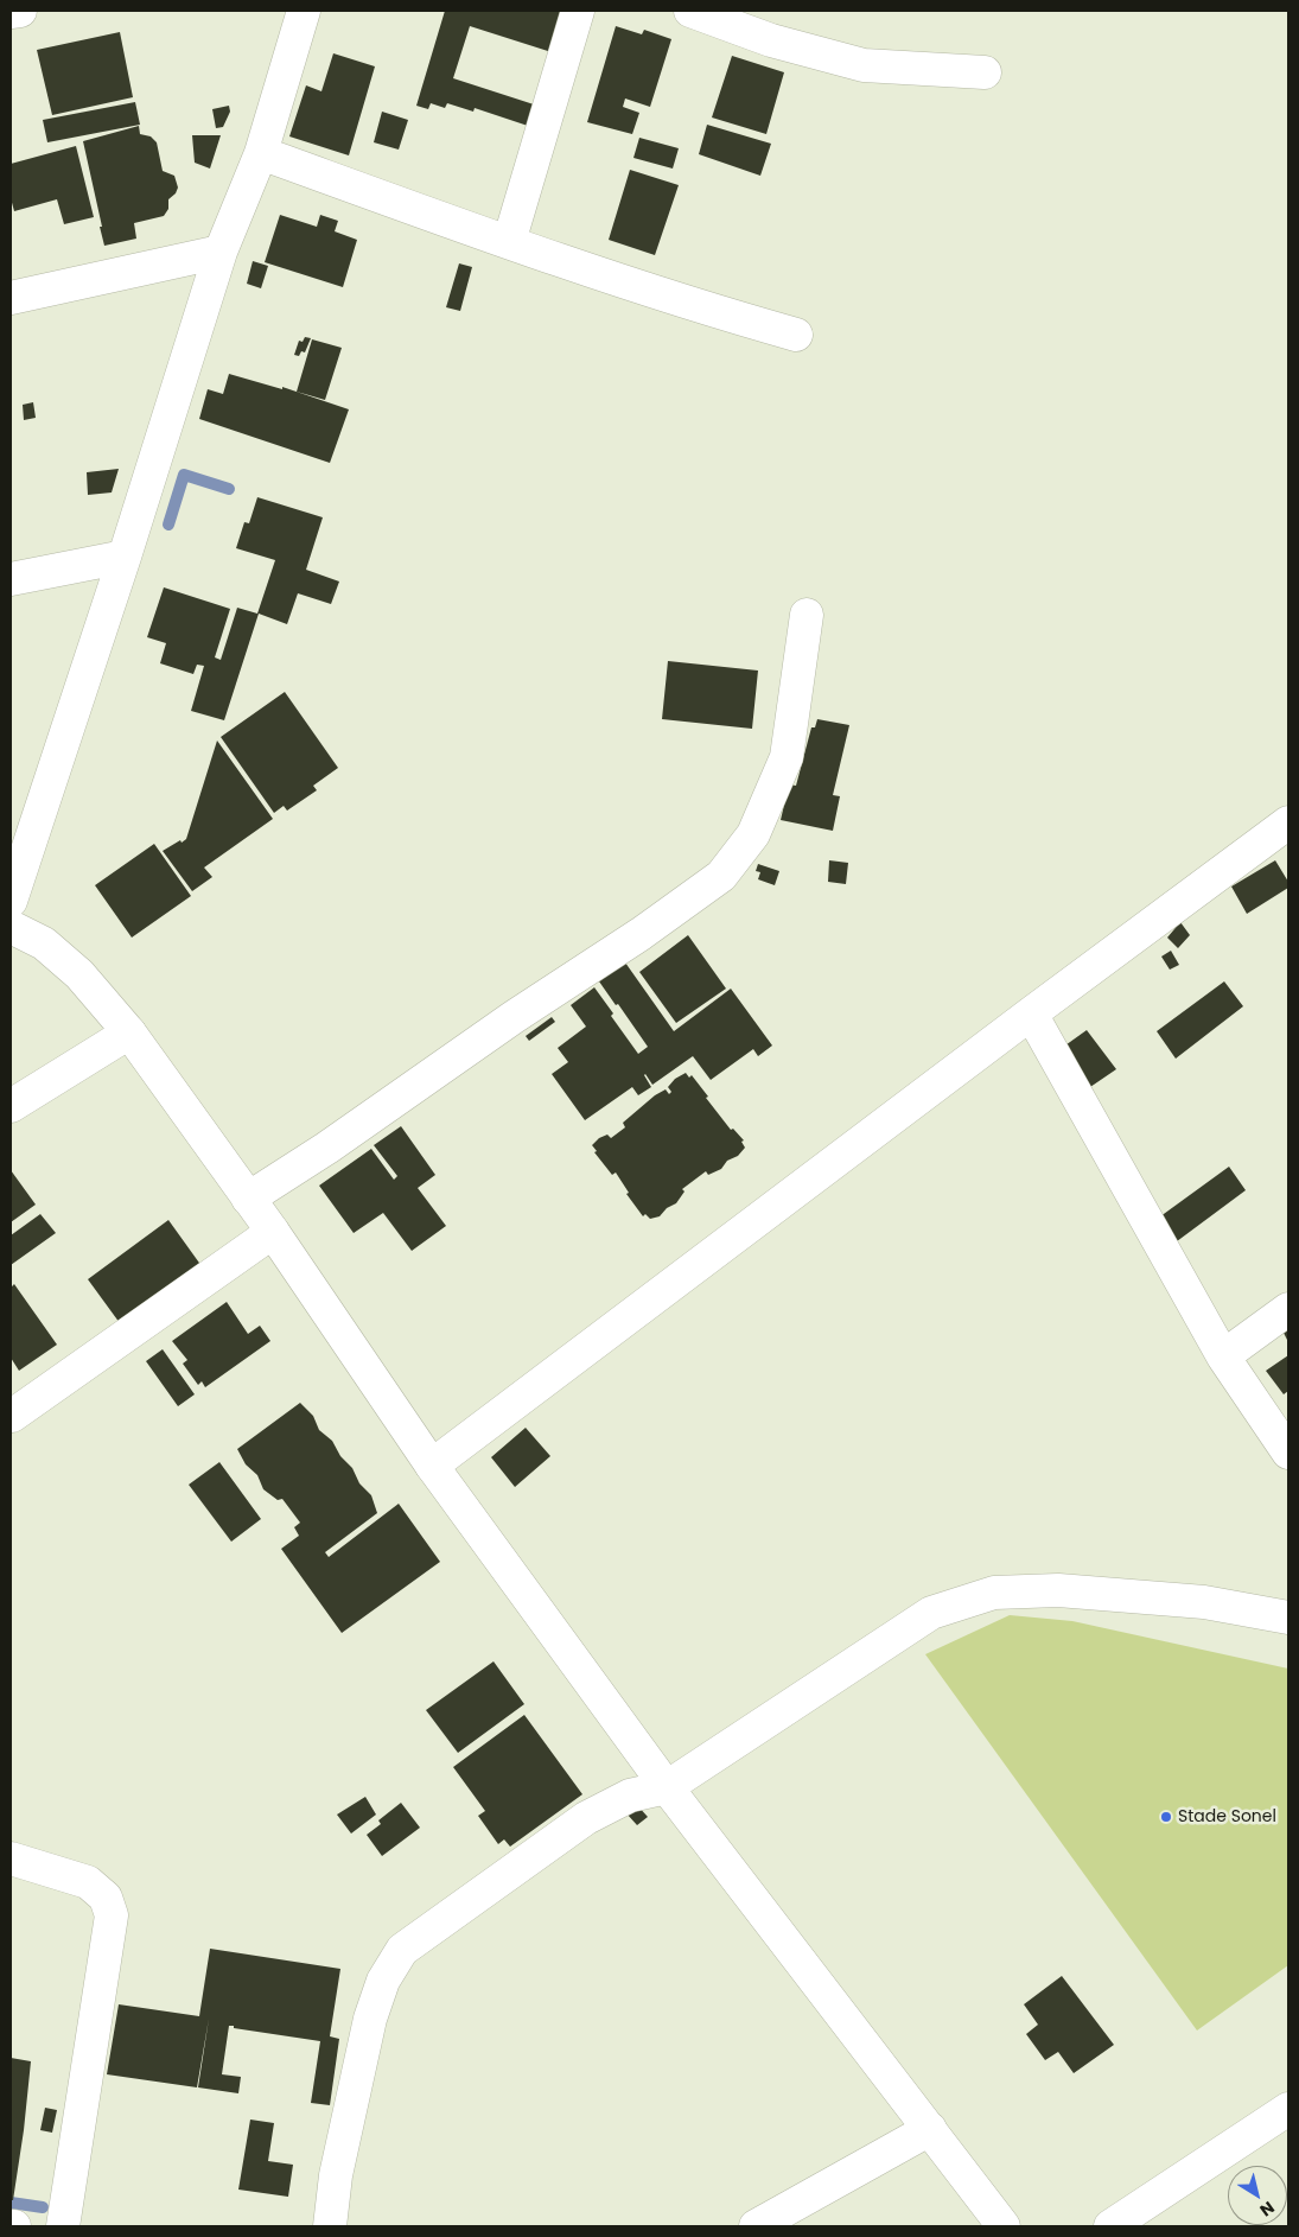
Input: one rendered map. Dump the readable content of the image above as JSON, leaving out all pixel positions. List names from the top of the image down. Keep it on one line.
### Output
{"places":["Stade Sonel"],"north":"bottom right"}
